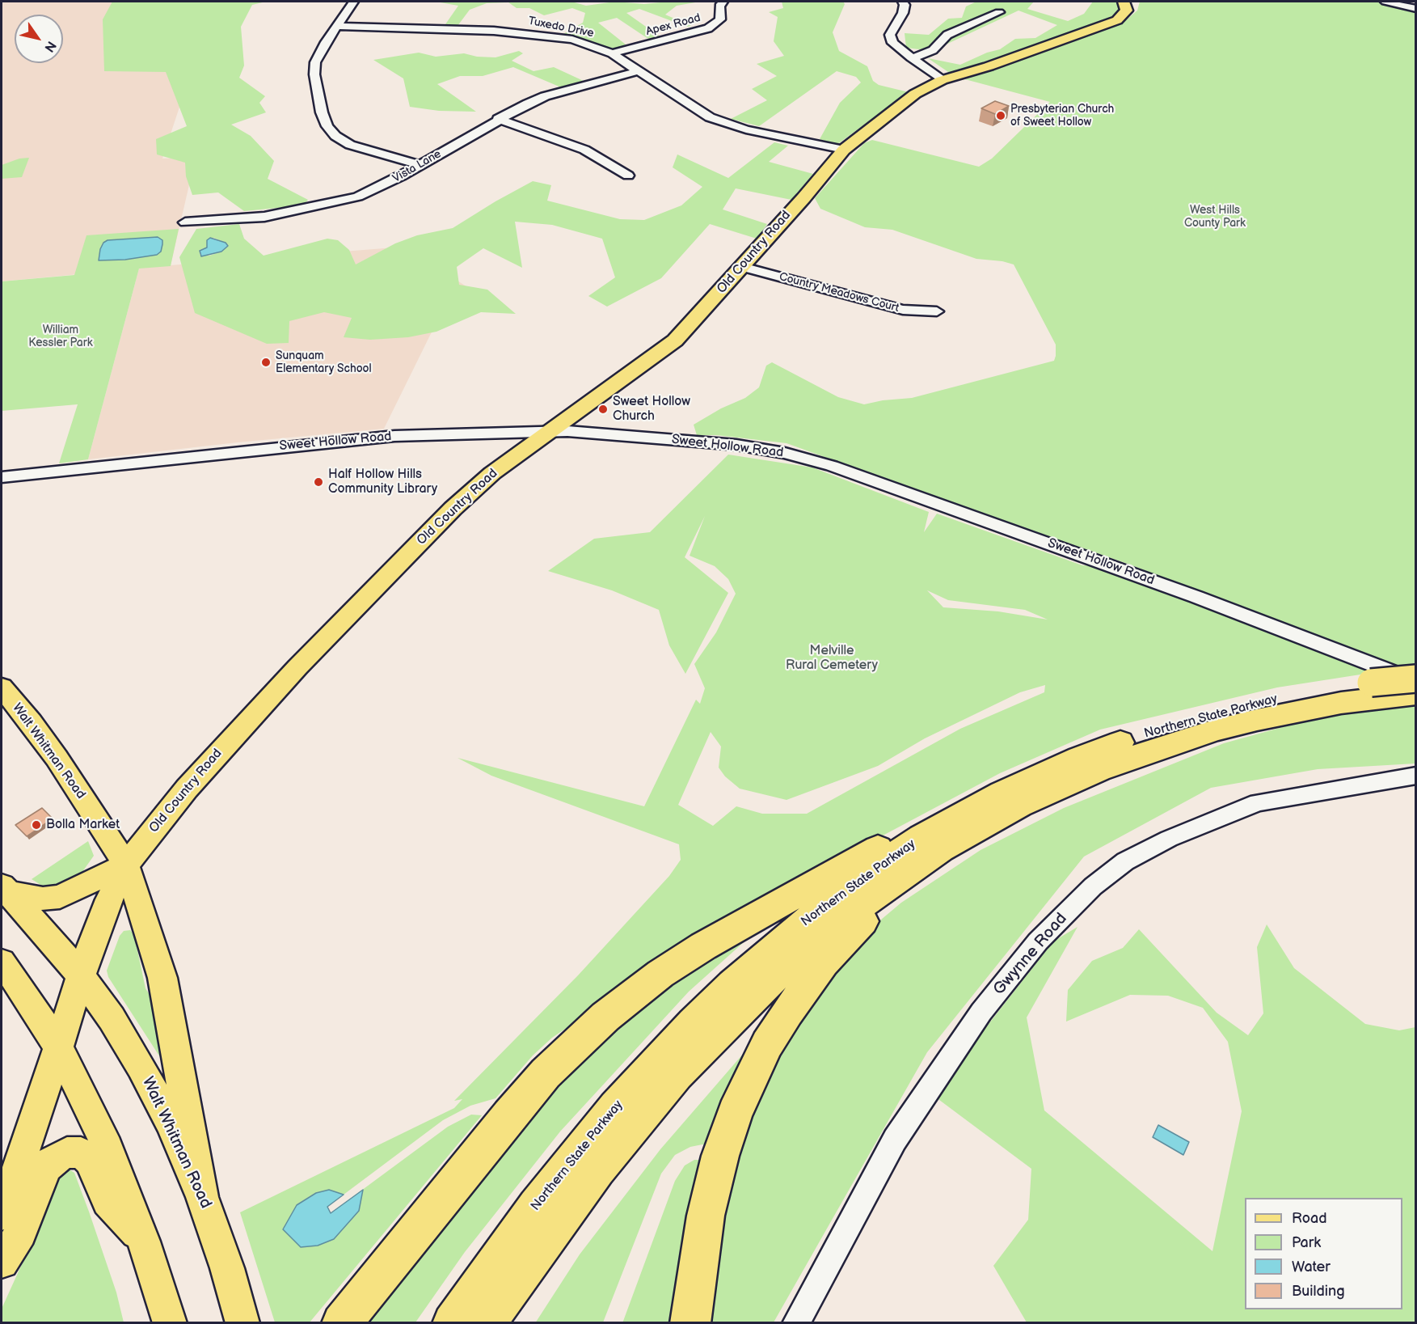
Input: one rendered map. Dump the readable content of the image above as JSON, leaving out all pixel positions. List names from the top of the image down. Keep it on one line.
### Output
{"streets":{"highway":["Northern State Parkway"],"main road":["Old Country Road","Walt Whitman Road"],"street":["Apex Road","Tuxedo Drive","Vista Lane","Country Meadows Court","Sweet Hollow Road","Gwynne Road"]},"crossings":[["Apex Road","Tuxedo Drive"],["Tuxedo Drive","Vista Lane"],["Tuxedo Drive","Old Country Road"],["Old Country Road","Country Meadows Court"],["Old Country Road","Sweet Hollow Road"],["Old Country Road","Walt Whitman Road"],["Sweet Hollow Road","Northern State Parkway"]],"parks":["West Hills County Park","William Kessler Park","Melville Rural Cemetery"],"places":["Presbyterian Church of Sweet Hollow","Sunquam Elementary School","Sweet Hollow Church","Half Hollow Hills Community Library","Bolla Market"],"legend":["Road","Park","Water","Building"],"north":"bottom right"}
